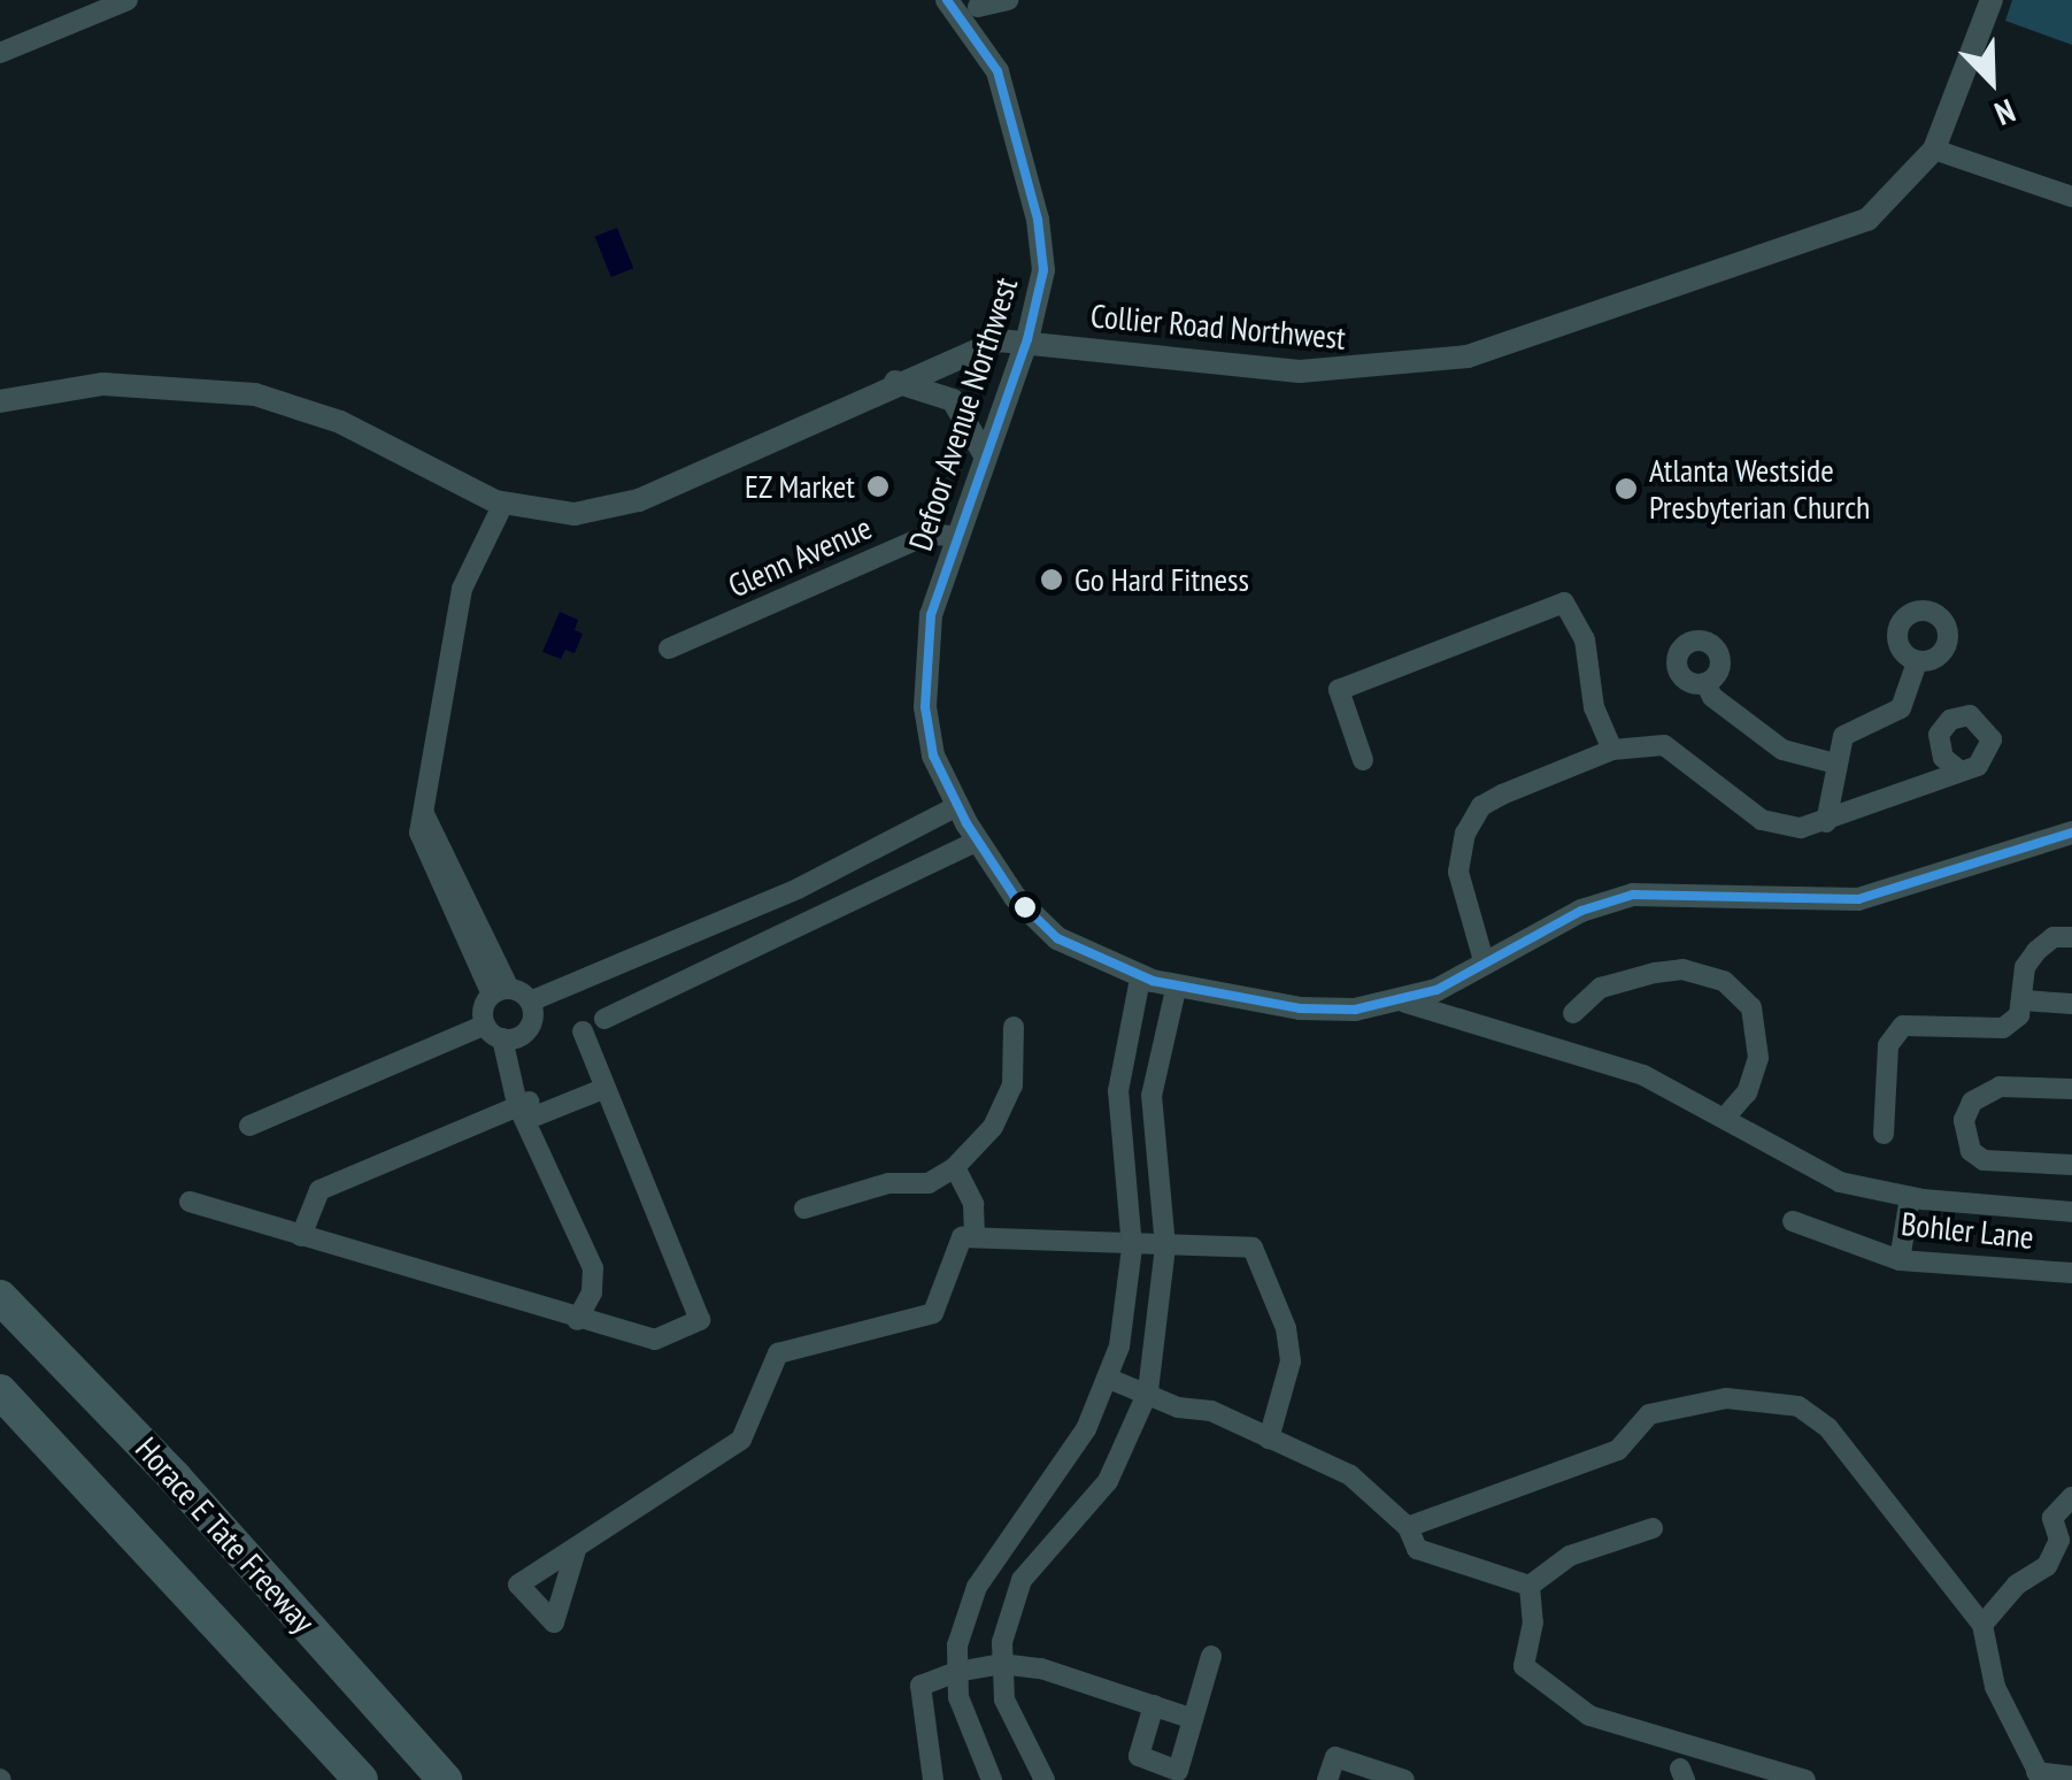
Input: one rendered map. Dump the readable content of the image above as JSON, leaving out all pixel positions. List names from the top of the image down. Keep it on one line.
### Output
{"streets":{"highway":["Horace E Tate Freeway"],"street":["Collier Road Northwest","Defoor Avenue Northwest","Glenn Avenue","Bohler Lane"]},"crossings":[["Collier Road Northwest","Defoor Avenue Northwest"],["Defoor Avenue Northwest","Glenn Avenue"]],"places":["EZ Market","Atlanta Westside Presbyterian Church","Go Hard Fitness"],"north":"bottom right"}
